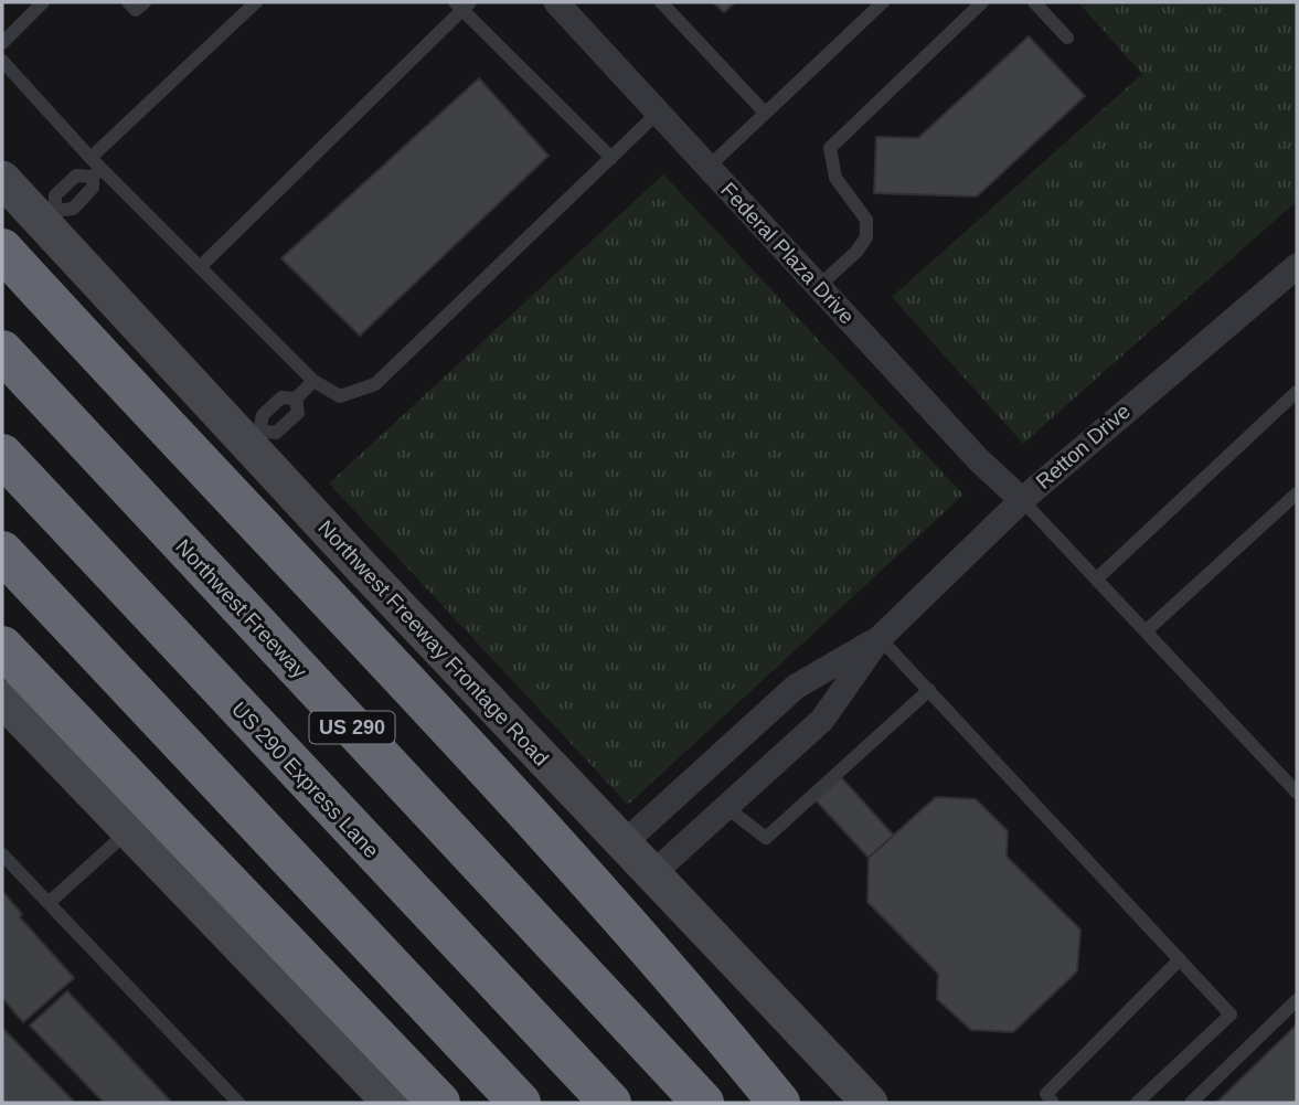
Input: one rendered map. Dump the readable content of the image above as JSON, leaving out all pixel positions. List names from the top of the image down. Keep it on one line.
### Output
{"streets":{"highway":["Northwest Freeway","US 290","US 290 Express Lane"],"main road":["Northwest Freeway Frontage Road"],"street":["Federal Plaza Drive","Retton Drive"]},"crossings":[["Federal Plaza Drive","Retton Drive"],["Retton Drive","Northwest Freeway Frontage Road"]]}
